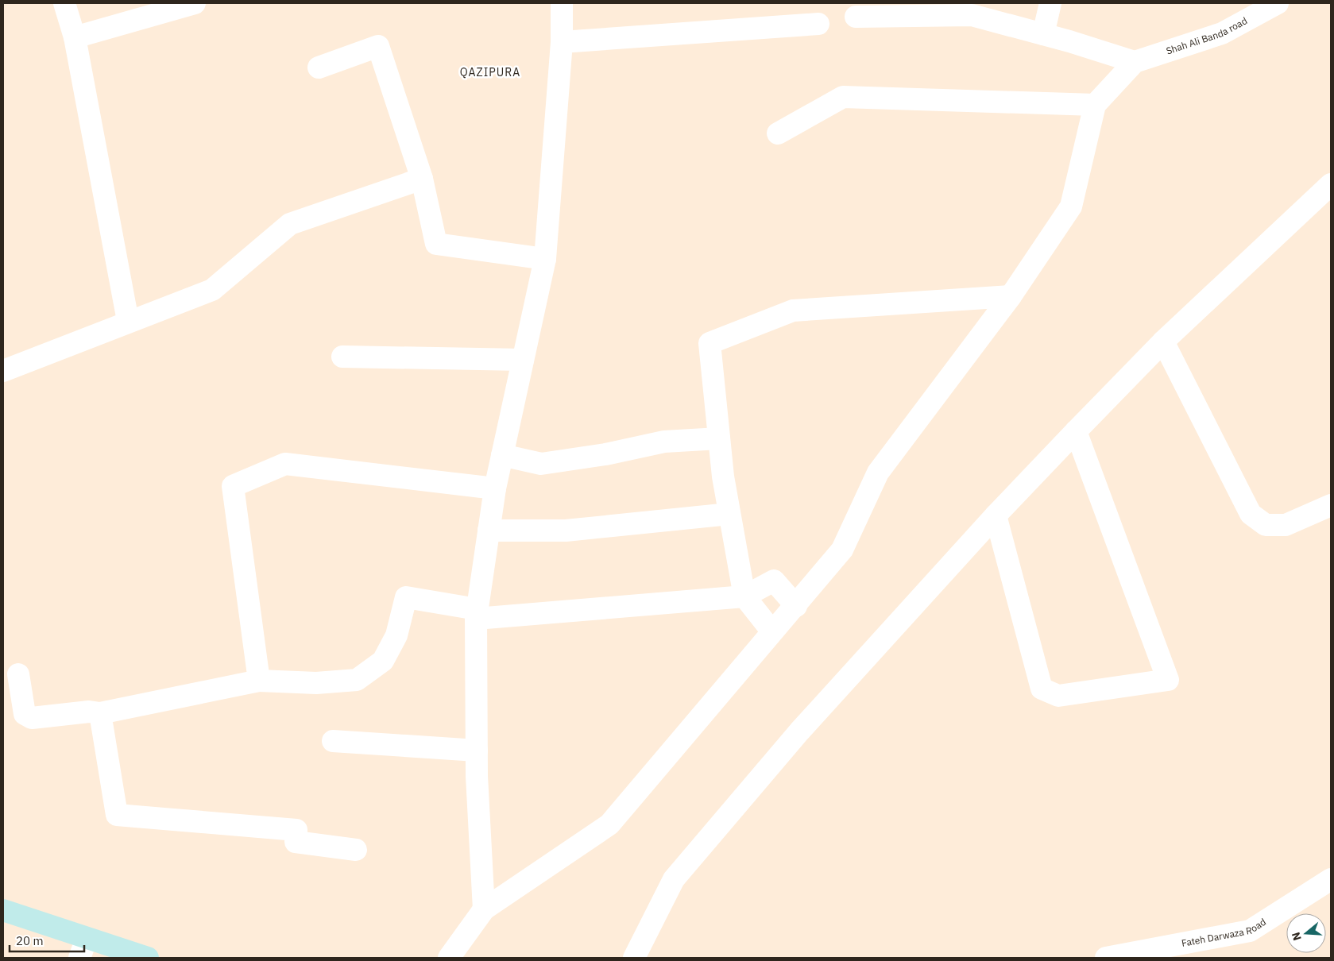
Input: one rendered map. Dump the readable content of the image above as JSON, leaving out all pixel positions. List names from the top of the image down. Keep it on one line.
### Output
{"streets":{"street":["Shah Ali Banda road","Fateh Darwaza Road"]},"districts":["QAZIPURA"],"scale_bar":"20 m","north":"left"}
